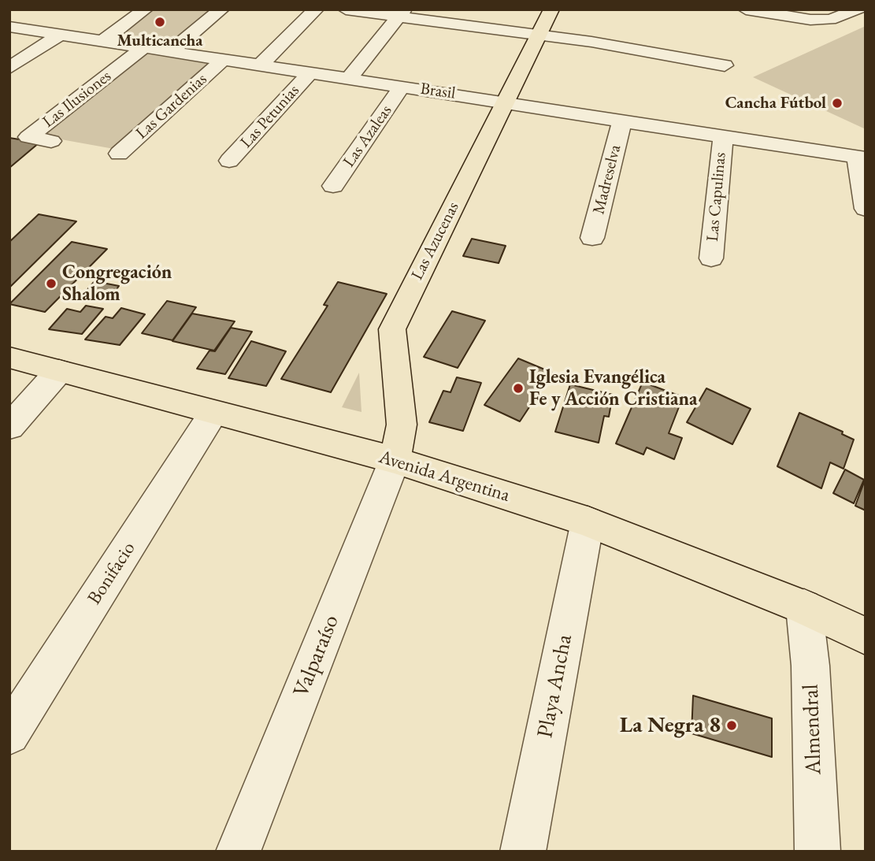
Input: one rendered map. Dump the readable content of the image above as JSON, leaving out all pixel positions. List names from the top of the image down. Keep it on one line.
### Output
{"streets":{"main road":["Las Azucenas","Avenida Argentina"],"street":["Brasil","Las Ilusiones","Las Gardenias","Las Petunias","Las Azaleas","Madreselva","Las Capulinas","Bonifacio","Valparaíso","Playa Ancha","Almendral"]},"crossings":[["Brasil","Las Ilusiones"],["Brasil","Las Gardenias"],["Brasil","Las Petunias"],["Brasil","Las Azaleas"],["Brasil","Madreselva"],["Brasil","Las Capulinas"],["Brasil","Las Azucenas"],["Las Azucenas","Avenida Argentina"],["Las Azucenas","Valparaíso"],["Avenida Argentina","Bonifacio"],["Avenida Argentina","Valparaíso"],["Avenida Argentina","Playa Ancha"],["Avenida Argentina","Almendral"]],"places":["Multicancha","Cancha Fútbol","Congregación Shalom","Iglesia Evangélica Fe y Acción Cristiana","La Negra 8"]}
